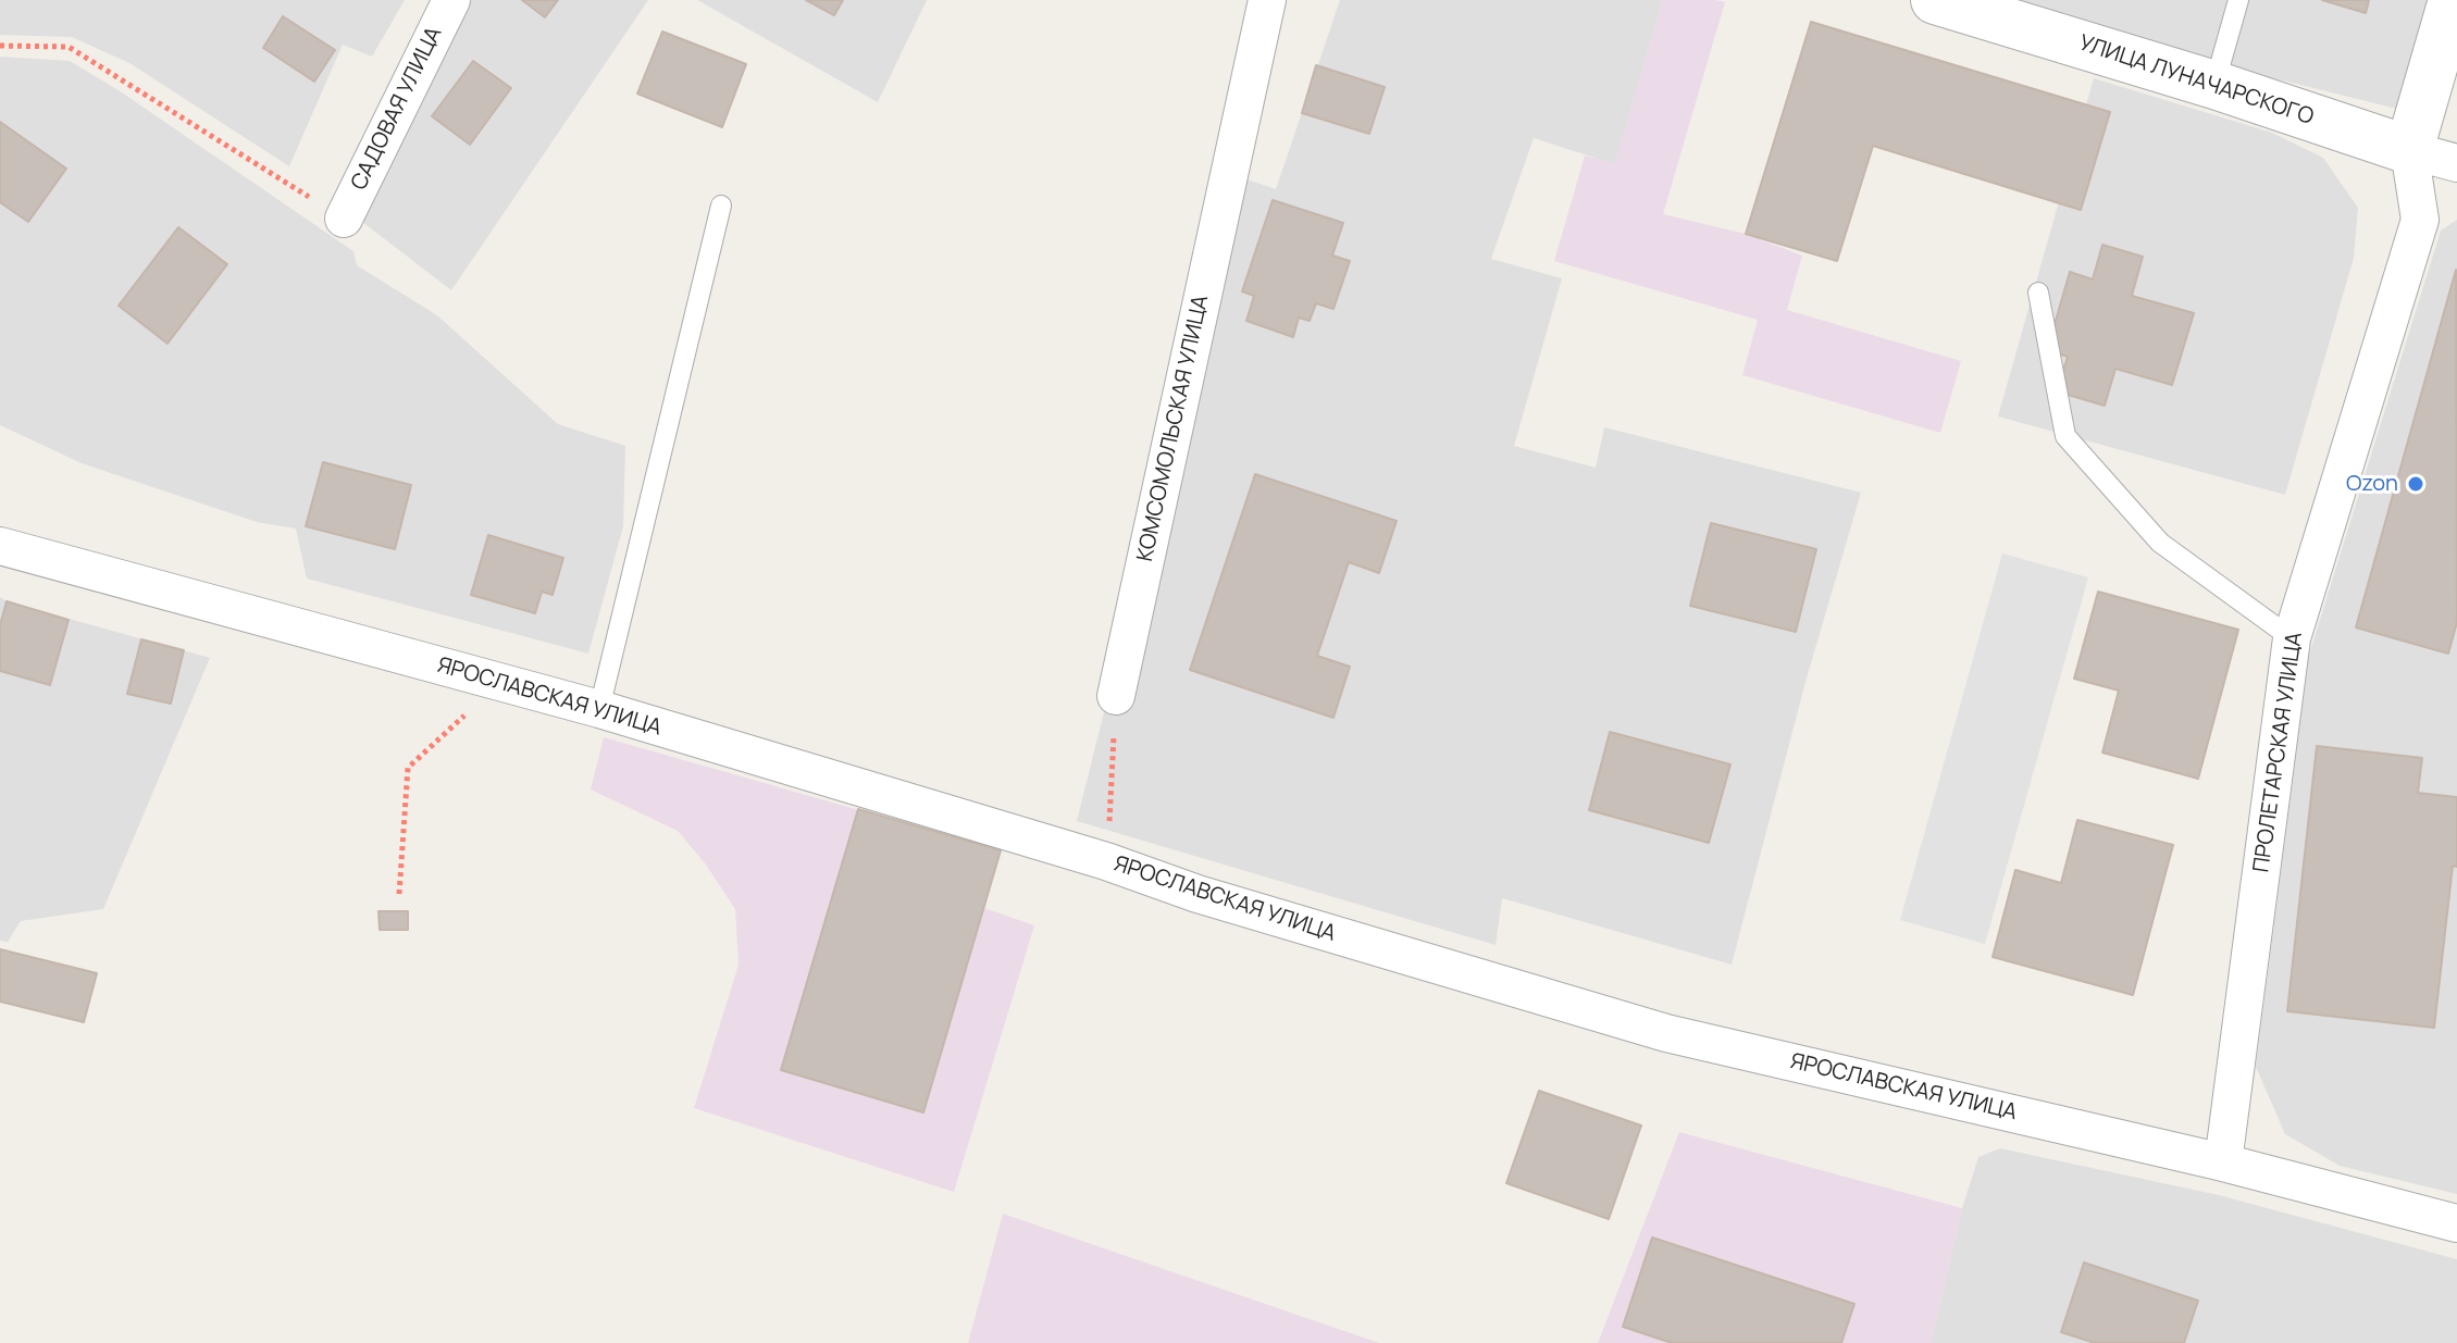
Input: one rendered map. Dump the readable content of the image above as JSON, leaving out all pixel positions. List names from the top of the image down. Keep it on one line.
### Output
{"streets":{"street":["УЛИЦА ЛУНАЧАРСКОГО","САДОВАЯ УЛИЦА","КОМСОМОЛЬСКАЯ УЛИЦА","ЯРОСЛАВСКАЯ УЛИЦА","ПРОЛЕТАРСКАЯ УЛИЦА"]},"crossings":[["УЛИЦА ЛУНАЧАРСКОГО","ПРОЛЕТАРСКАЯ УЛИЦА"],["ЯРОСЛАВСКАЯ УЛИЦА","ПРОЛЕТАРСКАЯ УЛИЦА"]],"places":["Ozon"]}
